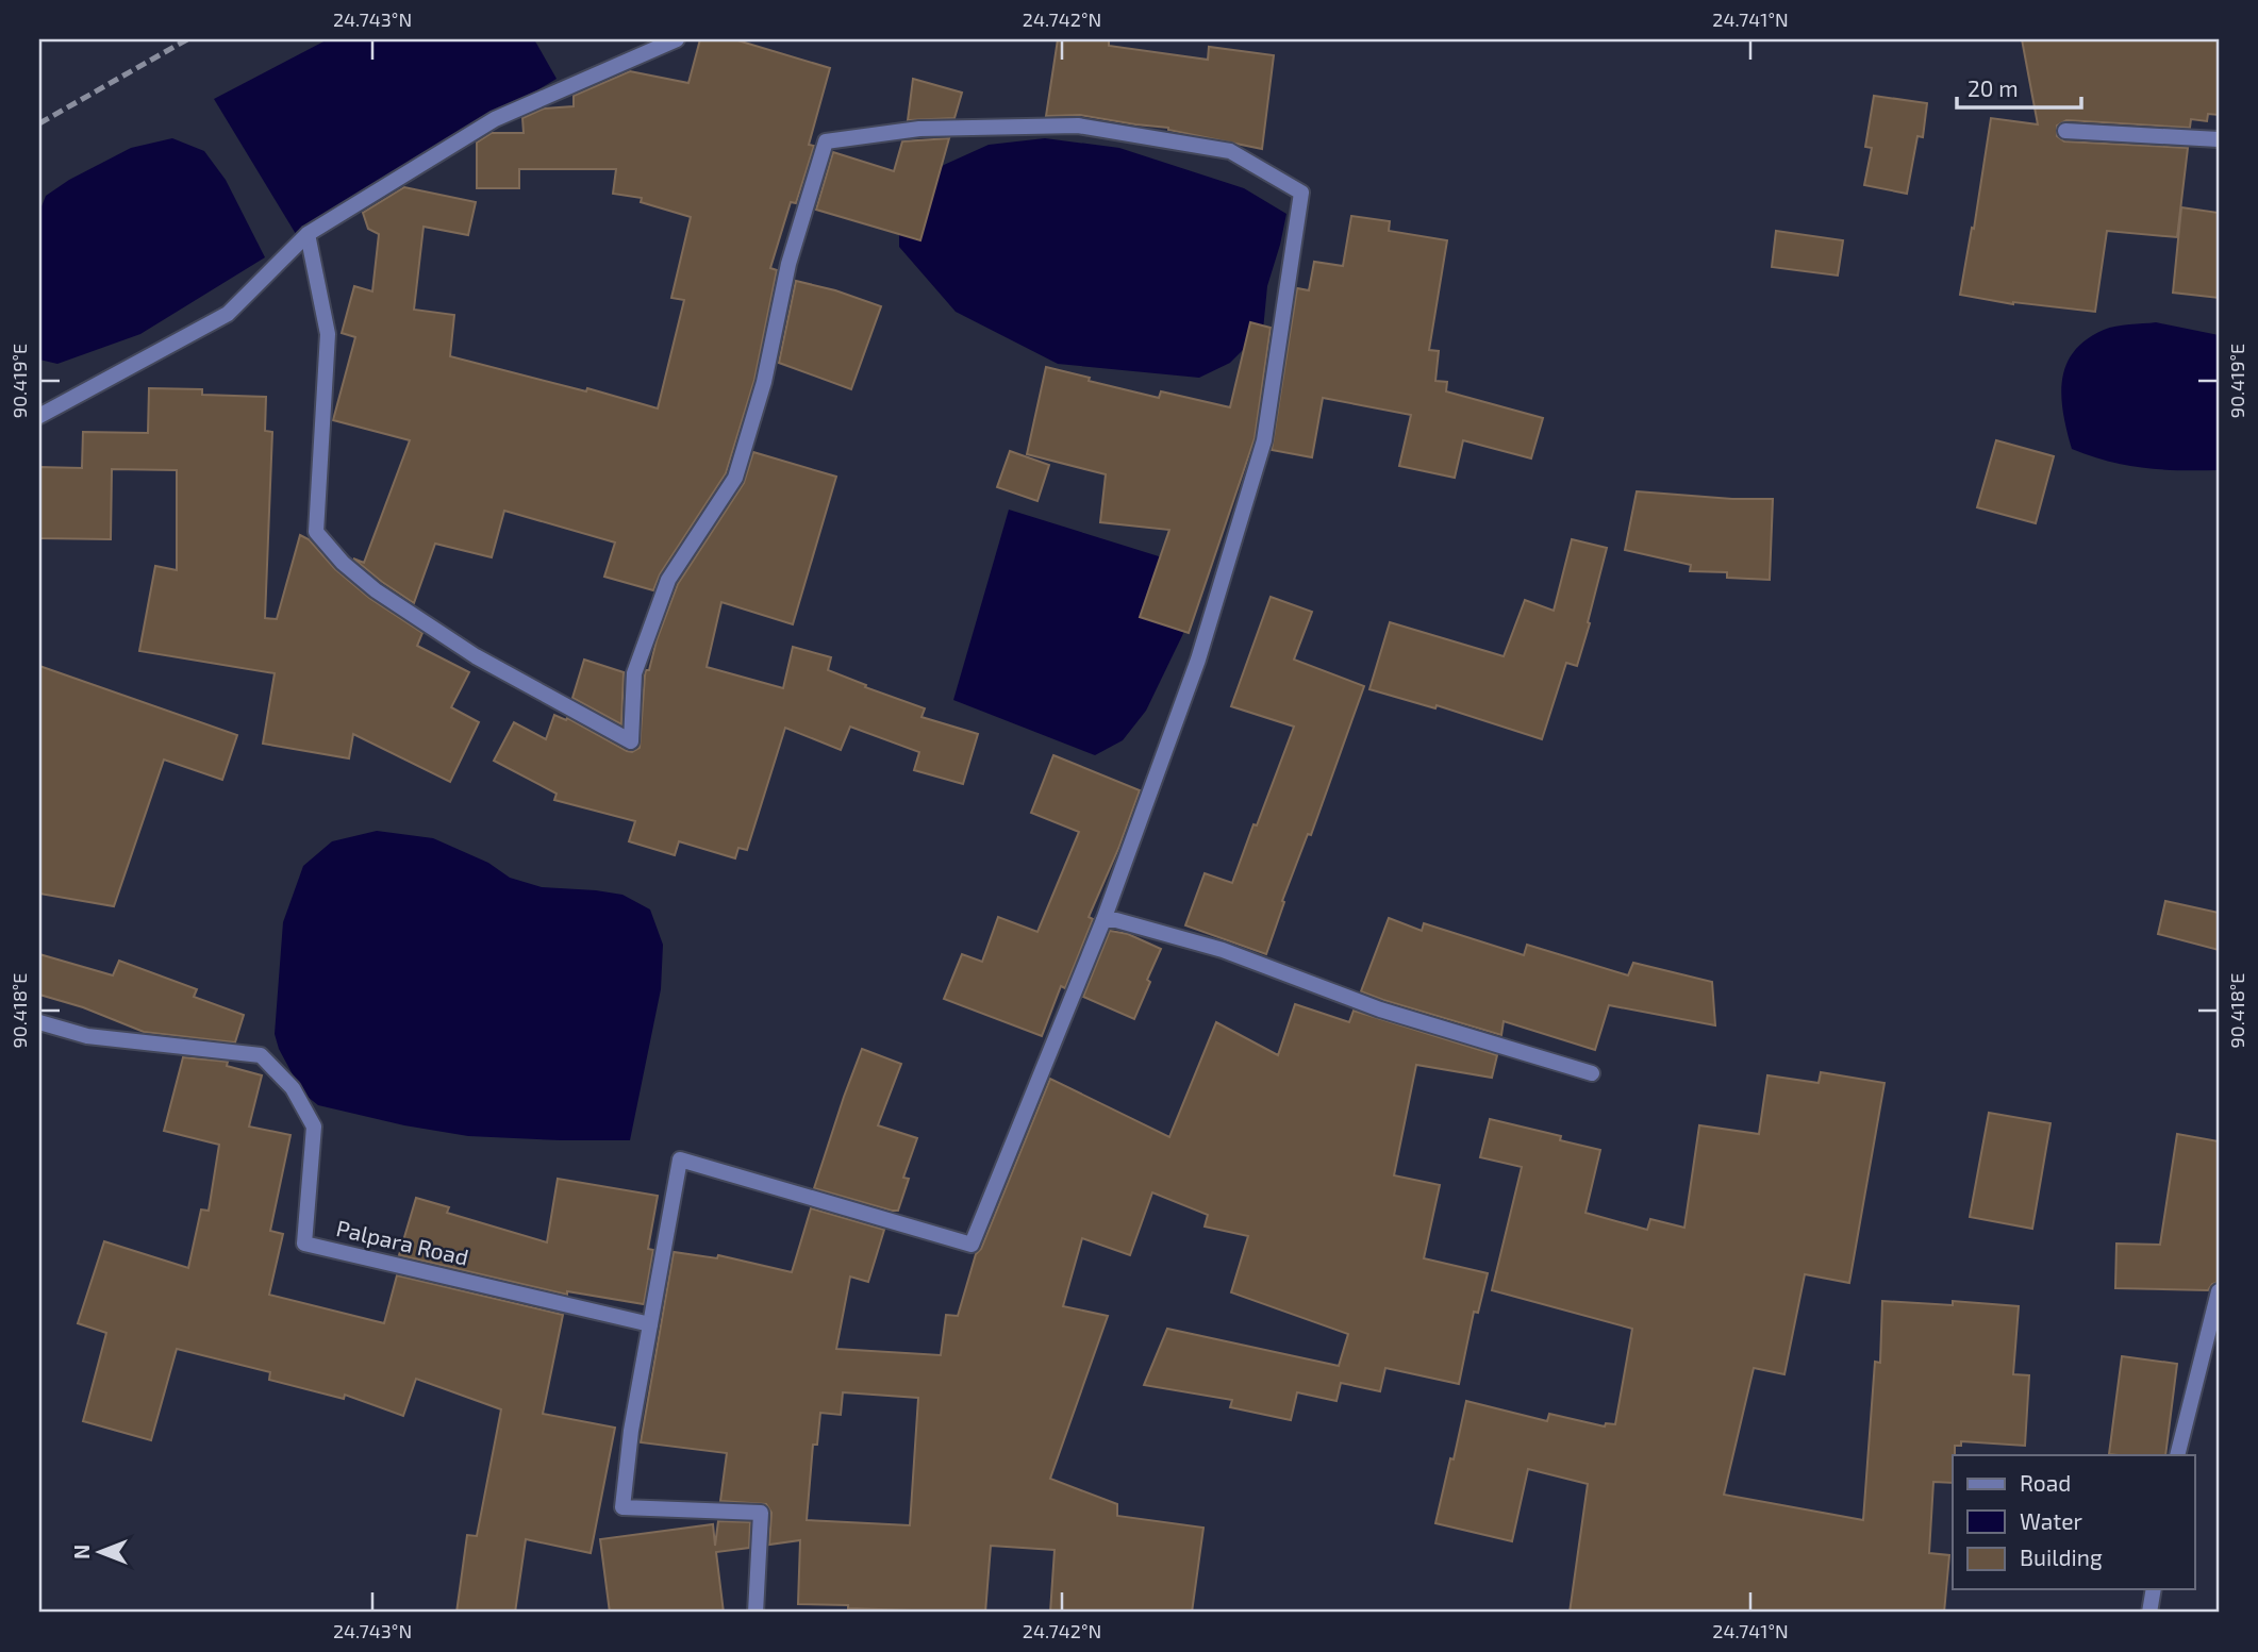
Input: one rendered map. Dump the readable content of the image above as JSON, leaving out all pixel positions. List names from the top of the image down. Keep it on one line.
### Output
{"streets":{"street":["Palpara Road"]},"legend":["Road","Water","Building"],"scale_bar":"20 m","north":"left","coordinates":["24.743°N","24.742°N","24.741°N","90.419°E","90.418°E"]}
